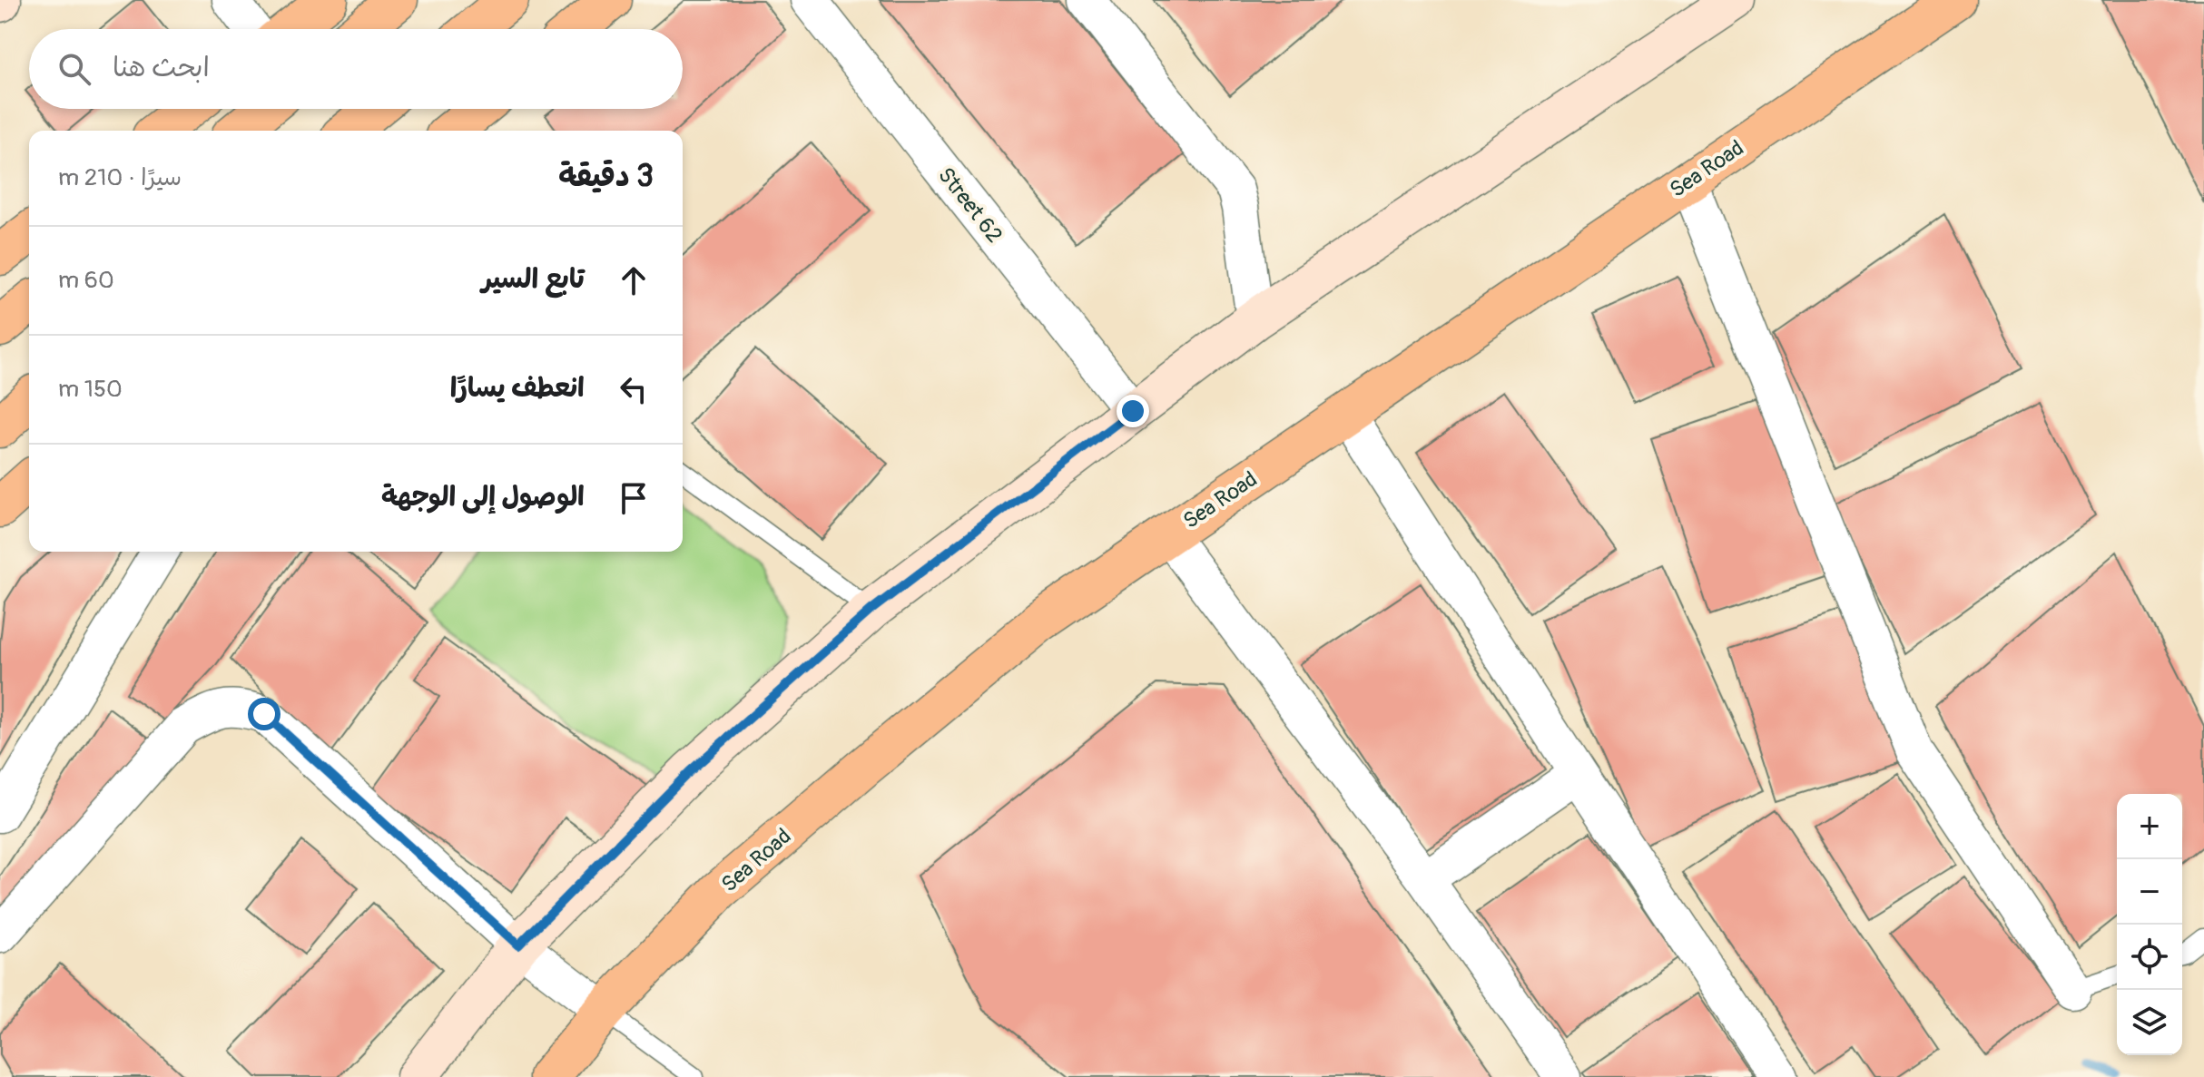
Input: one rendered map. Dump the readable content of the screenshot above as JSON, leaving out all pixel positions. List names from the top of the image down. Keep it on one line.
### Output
{"streets":{"highway":["Sea Road"],"street":["Street 62"]},"page":{"search":"ابحث هنا","heading":["3 دقيقة","سيرًا · 210 m"],"list":[["تابع السير","60 m"],["انعطف يسارًا","150 m"],"الوصول إلى الوجهة"],"map_buttons":["+","−"]}}
